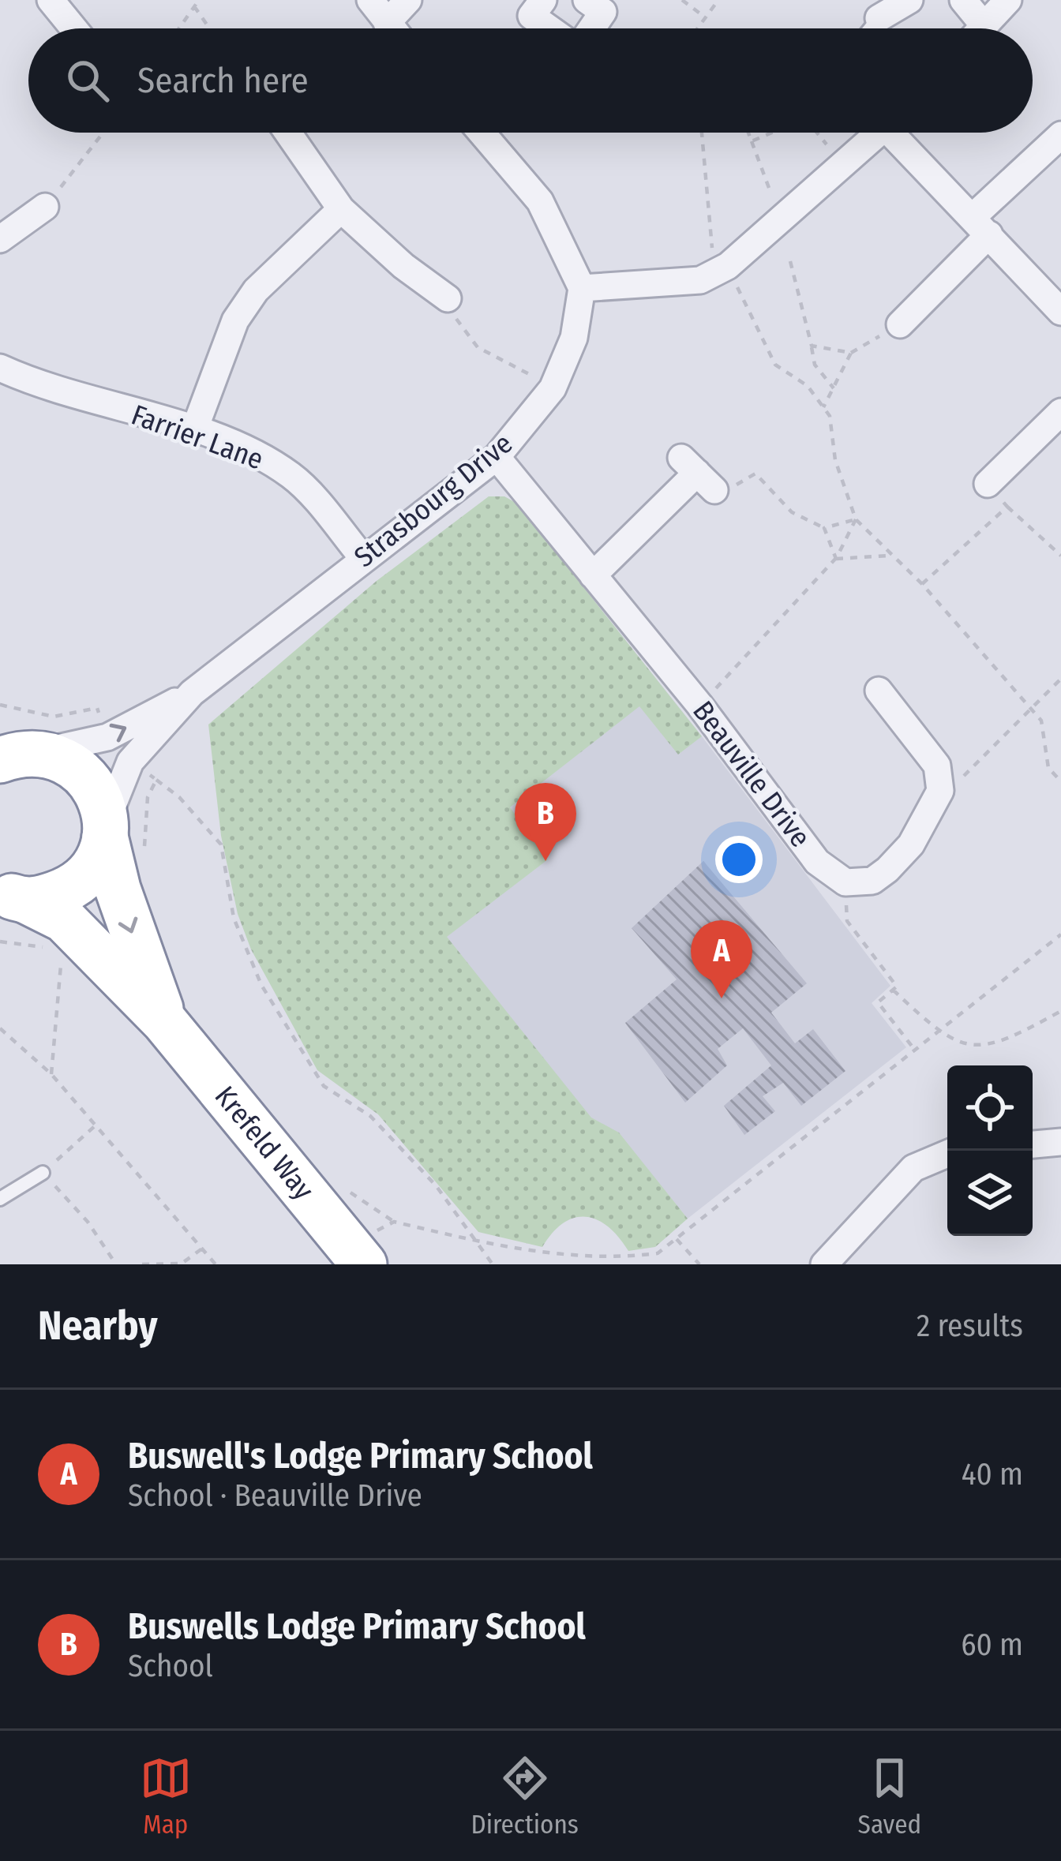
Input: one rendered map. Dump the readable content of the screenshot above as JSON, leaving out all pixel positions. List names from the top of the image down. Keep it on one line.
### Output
{"streets":{"highway":["Krefeld Way"],"street":["Farrier Lane","Strasbourg Drive","Beauville Drive"]},"crossings":[["Farrier Lane","Strasbourg Drive"],["Strasbourg Drive","Beauville Drive"],["Strasbourg Drive","Krefeld Way"]],"page":{"search":"Search here","pins":["B","A"],"heading":["Nearby","2 results"],"list":[{"mark":"A","name":"Buswell's Lodge Primary School","note":"School · Beauville Drive","value":"40 m"},{"mark":"B","name":"Buswells Lodge Primary School","note":"School","value":"60 m"}],"nav":["Map","Directions","Saved"]}}
